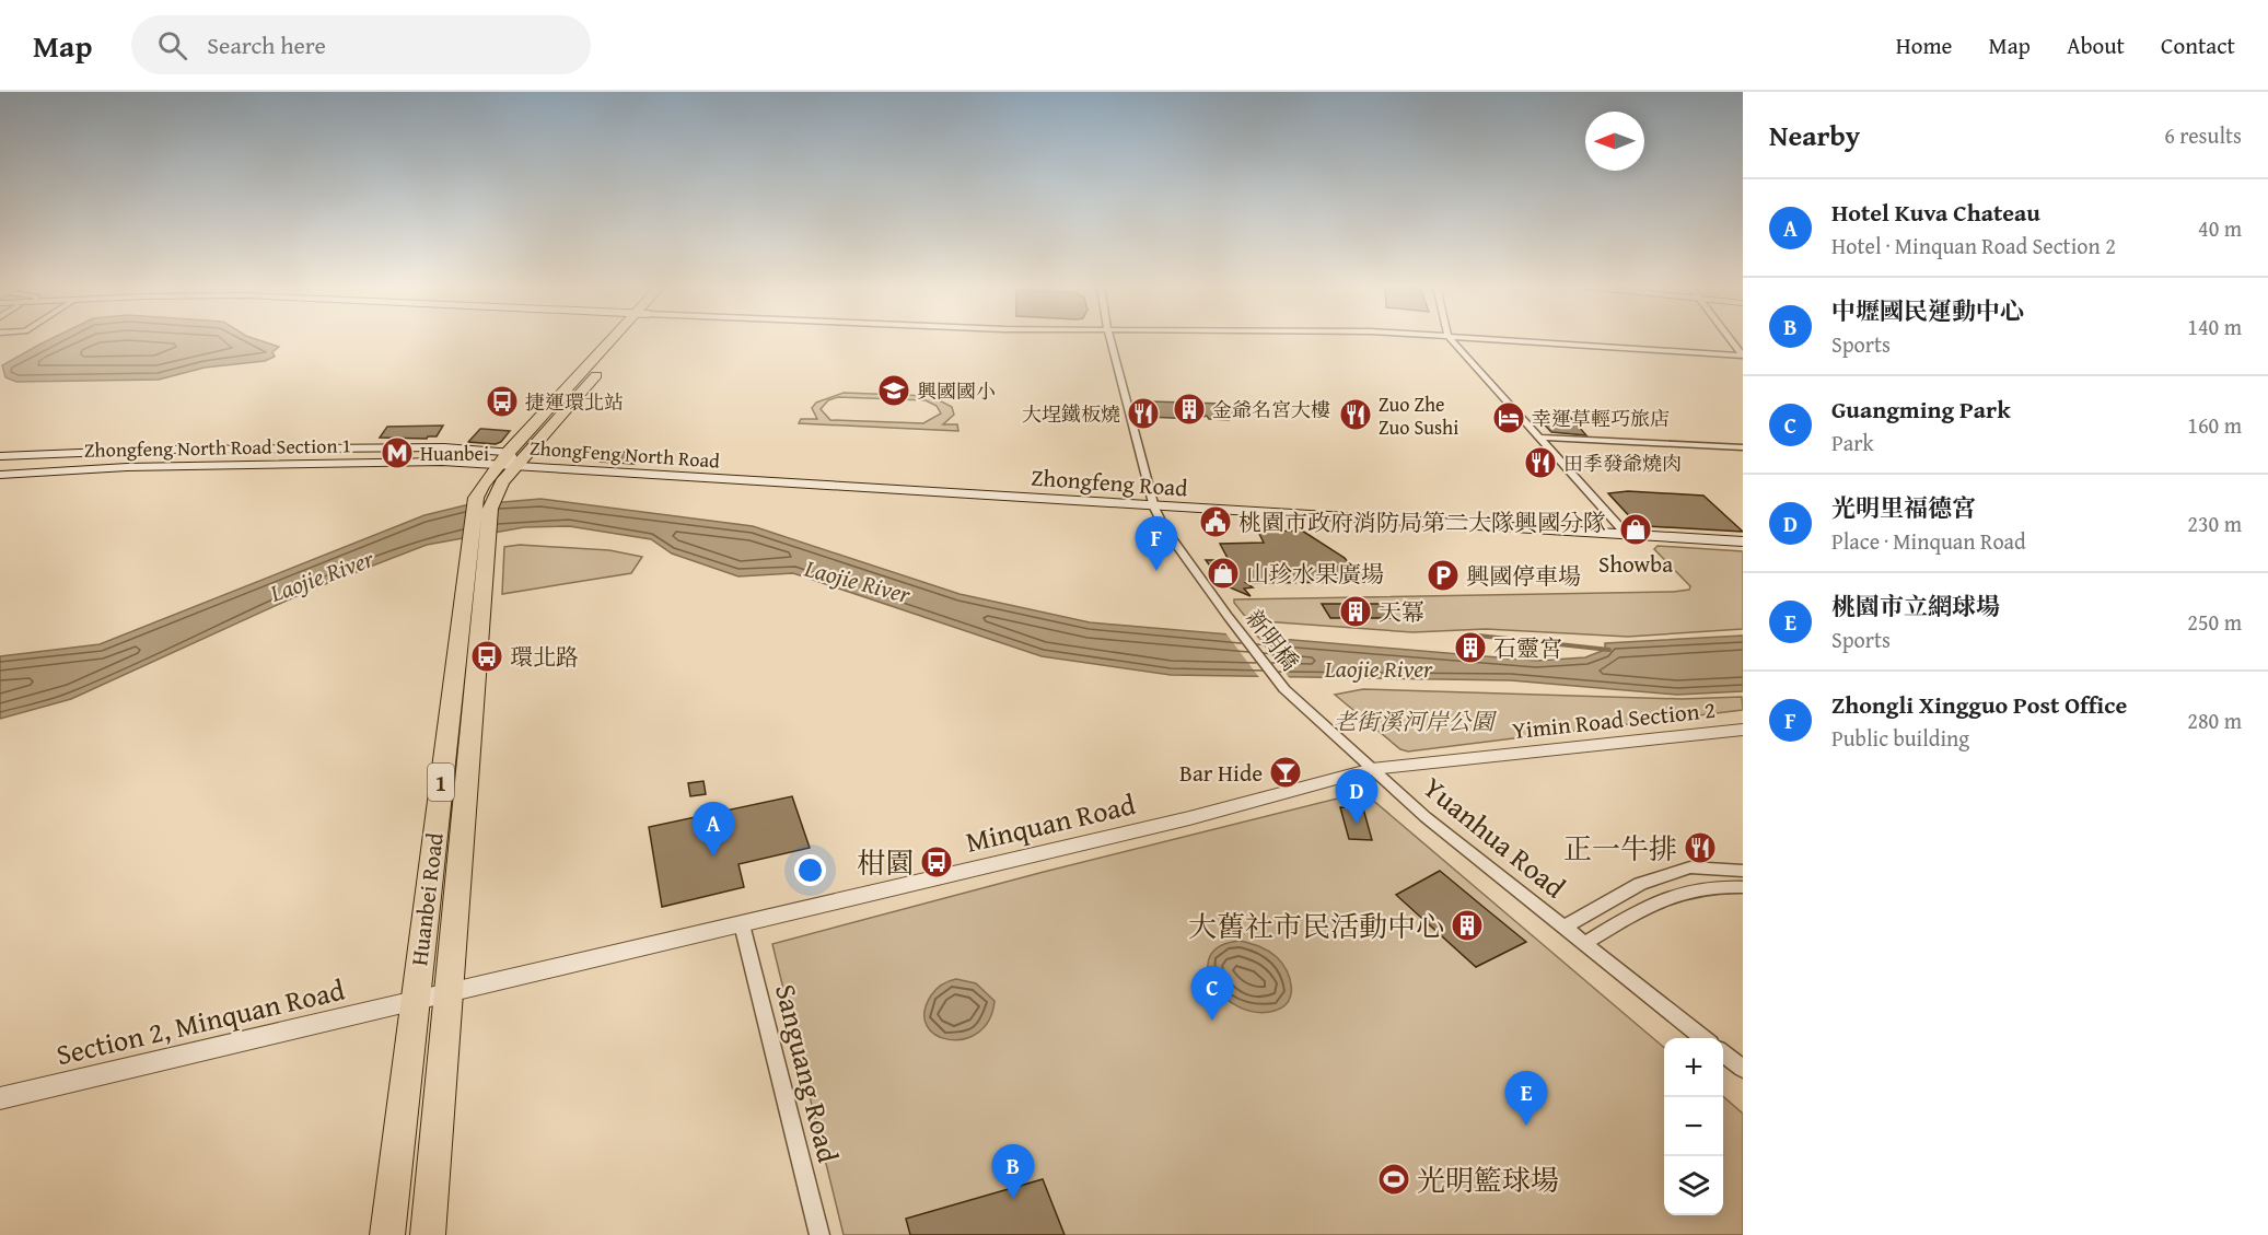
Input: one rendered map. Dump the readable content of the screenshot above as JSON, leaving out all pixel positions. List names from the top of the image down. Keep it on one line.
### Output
{"streets":{"main road":["Zhongfeng North Road Section 1","ZhongFeng North Road","Zhongfeng Road","1","Huanbei Road"],"street":["新明橋","Yimin Road Section 2","Minquan Road","Yuanhua Road","Section 2, Minquan Road","Sanguang Road"]},"crossings":[["Zhongfeng North Road Section 1","ZhongFeng North Road"],["Zhongfeng North Road Section 1","1"],["ZhongFeng North Road","Zhongfeng Road"],["ZhongFeng North Road","1"],["Zhongfeng Road","新明橋"],["新明橋","Yimin Road Section 2"],["新明橋","Minquan Road"],["新明橋","Yuanhua Road"],["Yimin Road Section 2","Minquan Road"],["Yimin Road Section 2","Yuanhua Road"],["1","Minquan Road"],["1","Huanbei Road"],["1","Section 2, Minquan Road"],["Minquan Road","Yuanhua Road"],["Minquan Road","Huanbei Road"],["Minquan Road","Section 2, Minquan Road"],["Minquan Road","Sanguang Road"],["Huanbei Road","Section 2, Minquan Road"]],"water":["Laojie River"],"parks":["老街溪河岸公園"],"places":{"school or university":["興國國小"],"bus stop":["捷運環北站","環北路","柑園"],"building":["金爺名宮大樓","天冪","石靈宮","大舊社市民活動中心"],"restaurant":["大埕鐵板燒","Zuo Zhe Zuo Sushi","田季發爺燒肉","正一牛排"],"hotel":["幸運草輕巧旅店"],"metro station":["Huanbei"],"public building":["桃園市政府消防局第二大隊興國分隊"],"shop":["Showba","山珍水果廣場"],"parking":["興國停車場"],"bar":["Bar Hide"],"sports":["光明籃球場"]},"north":"left","page":{"header":"Map","search":"Search here","nav":["Home","Map","About","Contact"],"heading":["Nearby","6 results"],"list":[{"mark":"A","name":"Hotel Kuva Chateau","note":"Hotel · Minquan Road Section 2","value":"40 m"},{"mark":"B","name":"中壢國民運動中心","note":"Sports","value":"140 m"},{"mark":"C","name":"Guangming Park","note":"Park","value":"160 m"},{"mark":"D","name":"光明里福德宮","note":"Place · Minquan Road","value":"230 m"},{"mark":"E","name":"桃園市立網球場","note":"Sports","value":"250 m"},{"mark":"F","name":"Zhongli Xingguo Post Office","note":"Public building","value":"280 m"}],"pins":["F","D","A","C","E","B"],"map_buttons":["+","−"]}}
